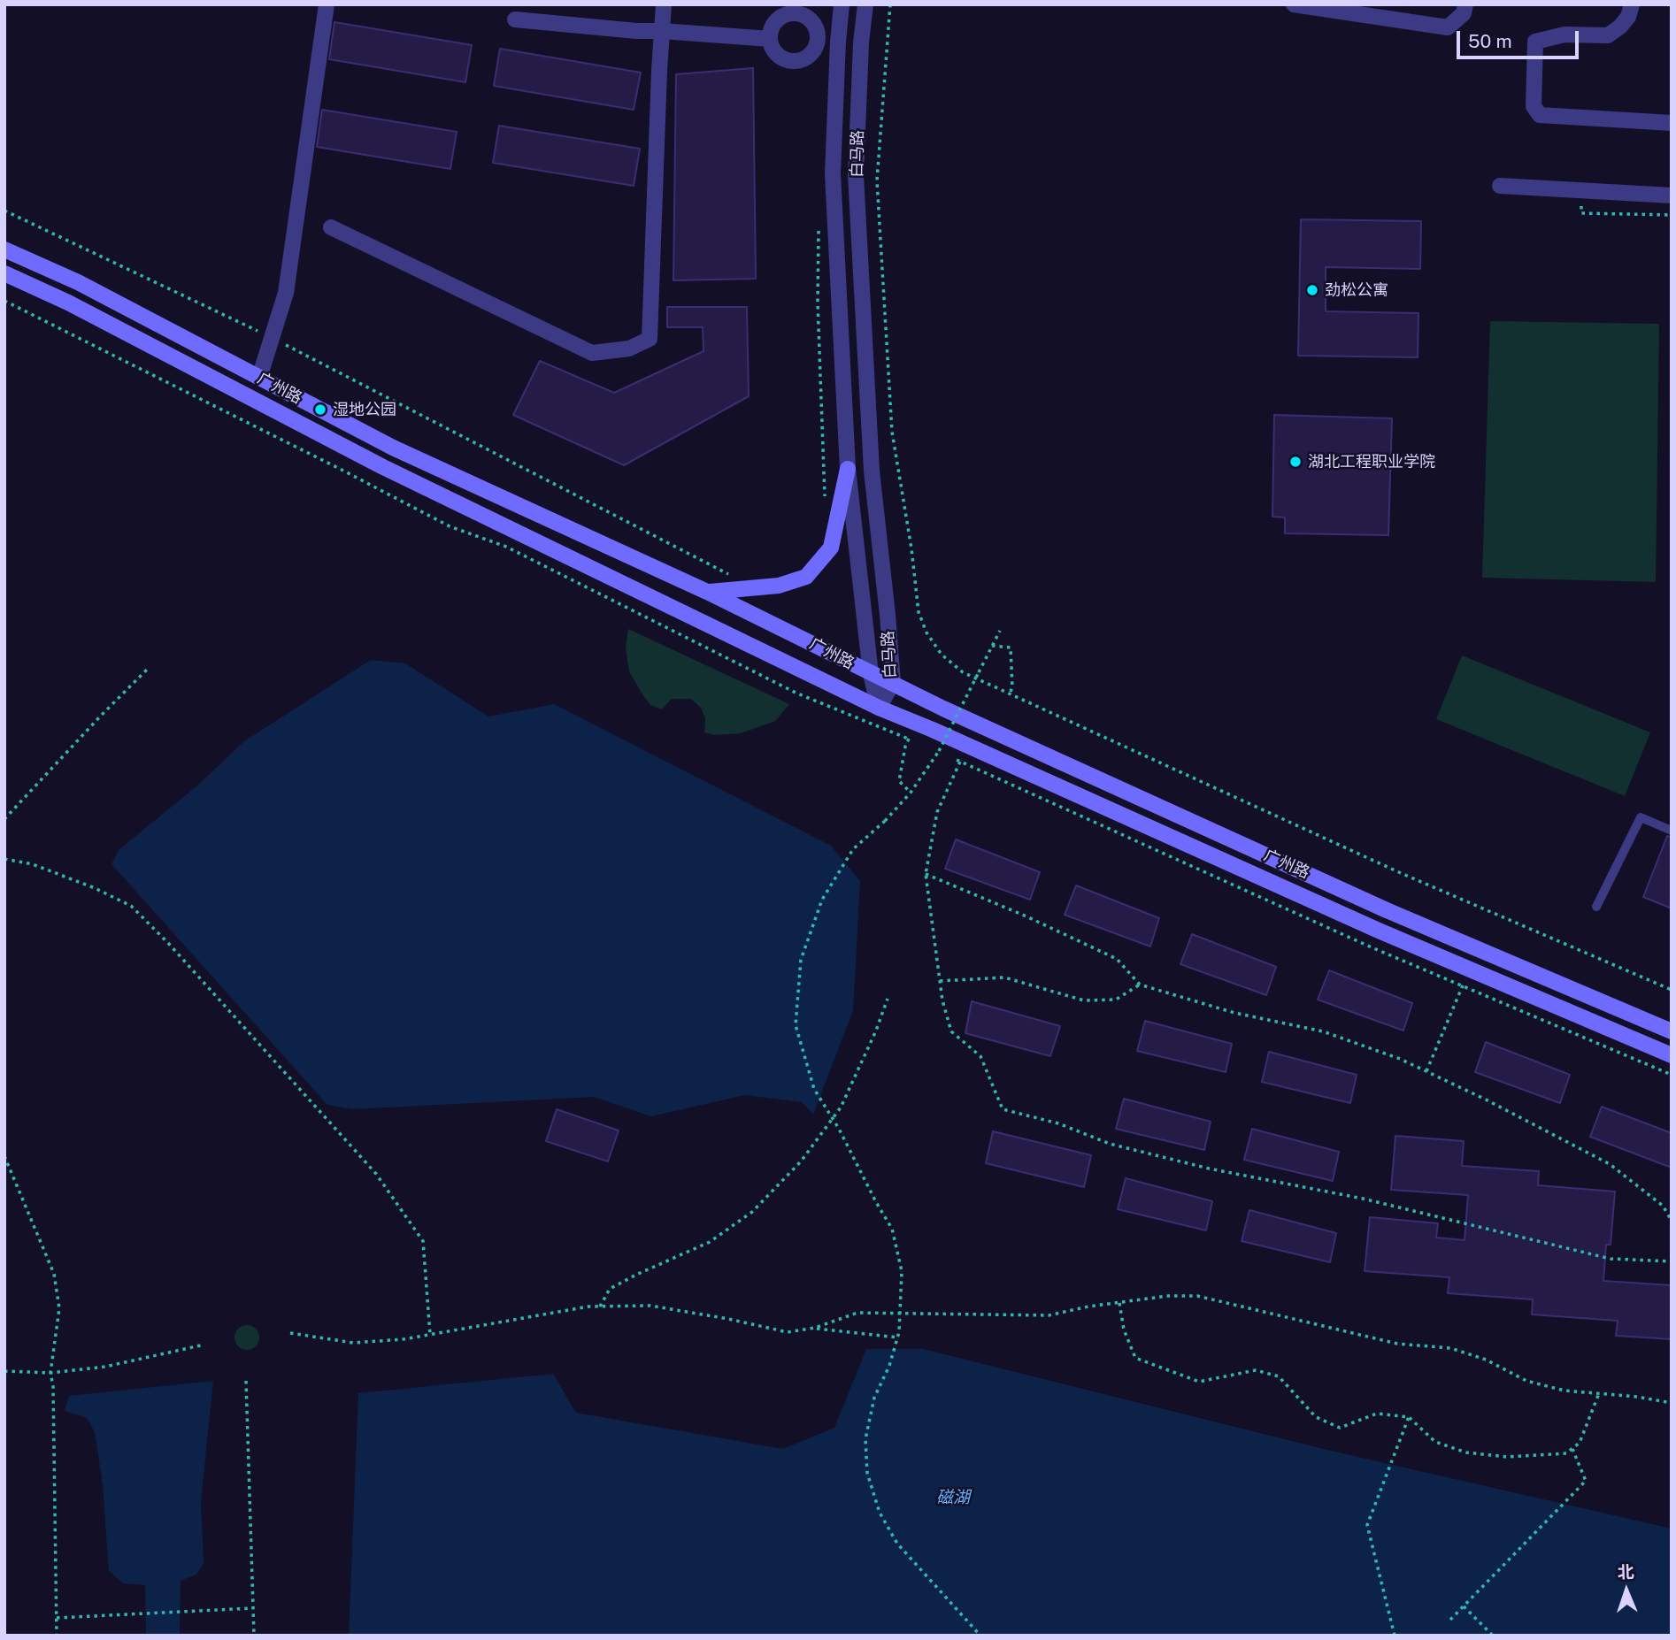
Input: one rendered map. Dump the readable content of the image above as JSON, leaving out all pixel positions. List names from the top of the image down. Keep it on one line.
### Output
{"streets":{"main road":["广州路"],"street":["白马路"]},"crossings":[["白马路","广州路"]],"water":["磁湖"],"places":["劲松公寓","湿地公园","湖北工程职业学院"],"scale_bar":"50 m","north":"top"}
